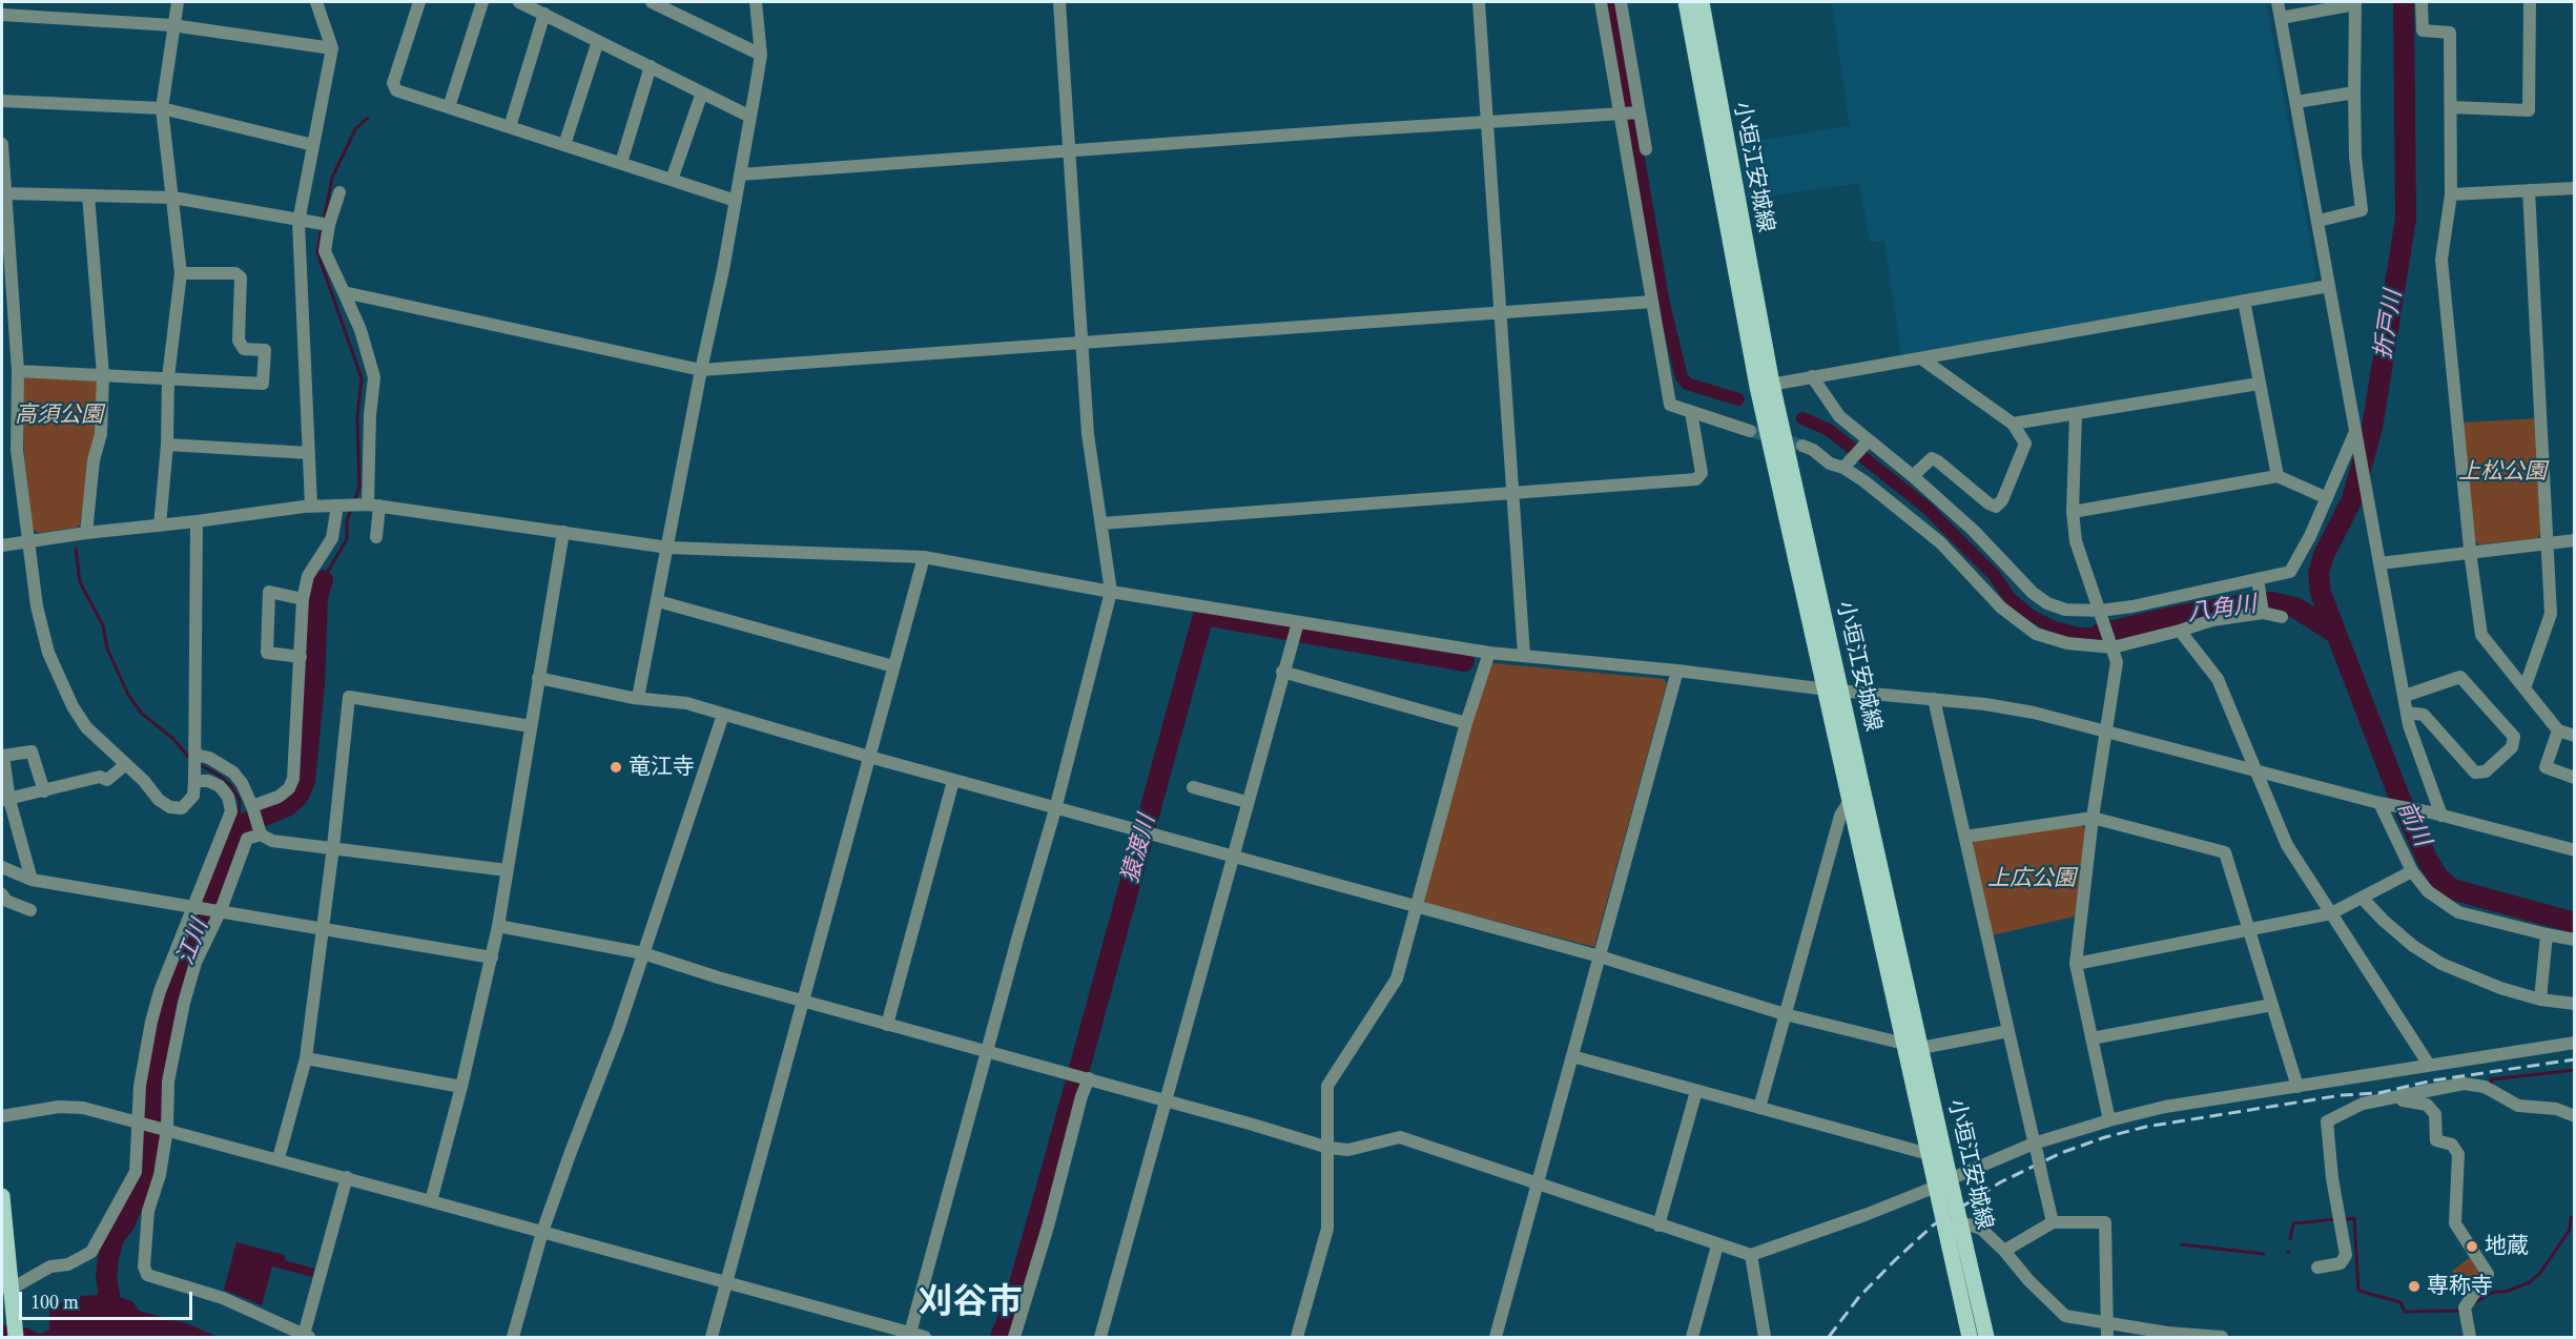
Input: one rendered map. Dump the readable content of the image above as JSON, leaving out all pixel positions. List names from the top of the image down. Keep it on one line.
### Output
{"streets":{"main road":["小垣江安城線"]},"districts":["刈谷市"],"water":["折戸川","八角川","前川","猿渡川","江川"],"parks":["高須公園","上松公園","上広公園"],"places":["竜江寺","地蔵","専称寺"],"scale_bar":"100 m"}
